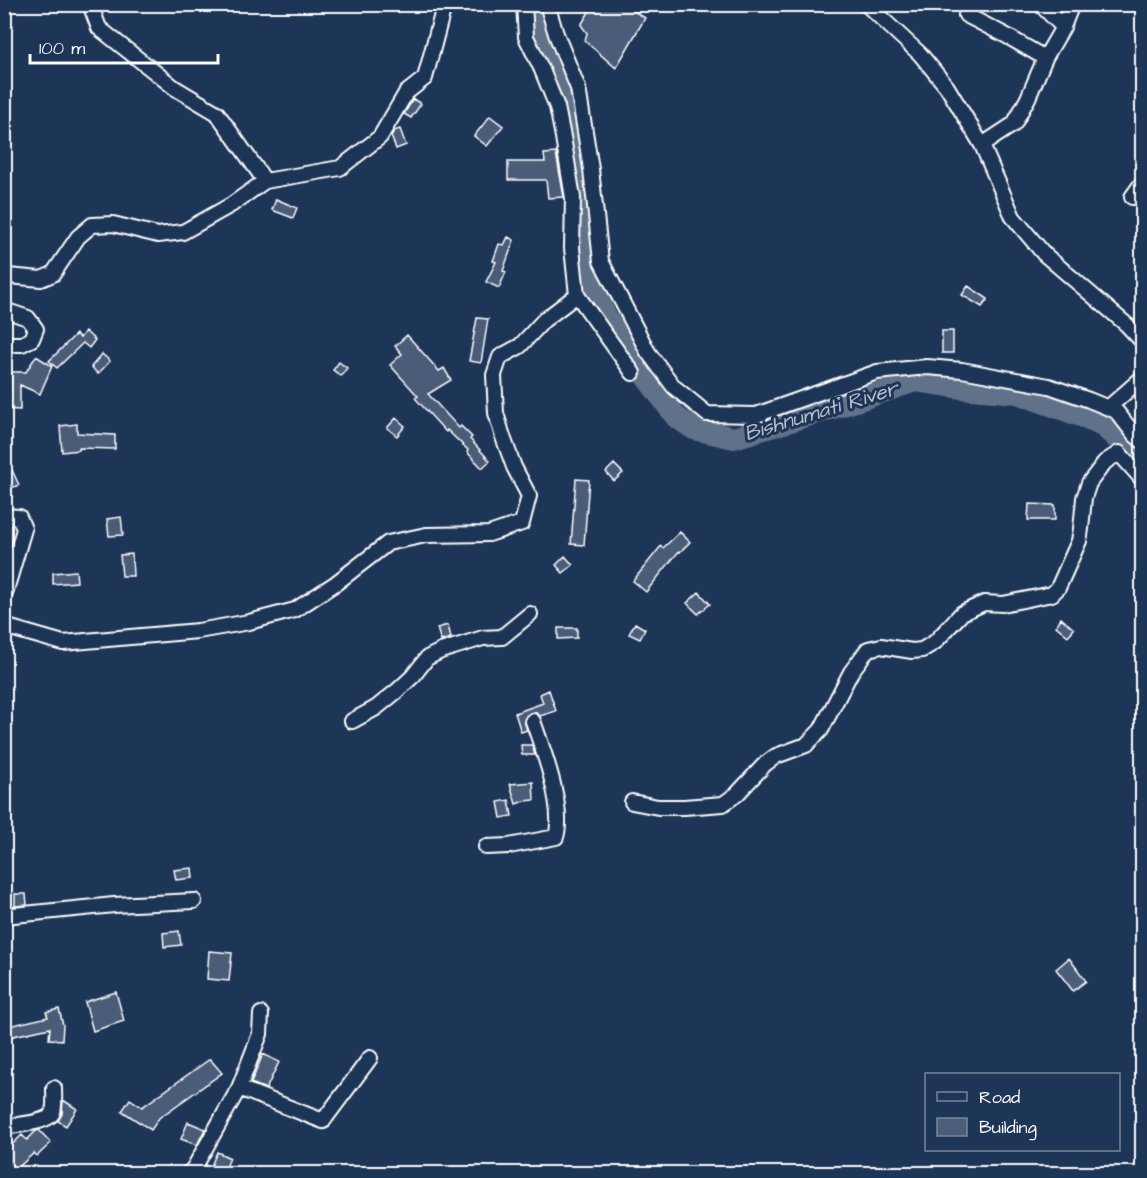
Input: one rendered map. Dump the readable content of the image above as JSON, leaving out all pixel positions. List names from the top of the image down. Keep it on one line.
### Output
{"water":["Bishnumati River"],"legend":["Road","Building"],"scale_bar":"100 m"}
